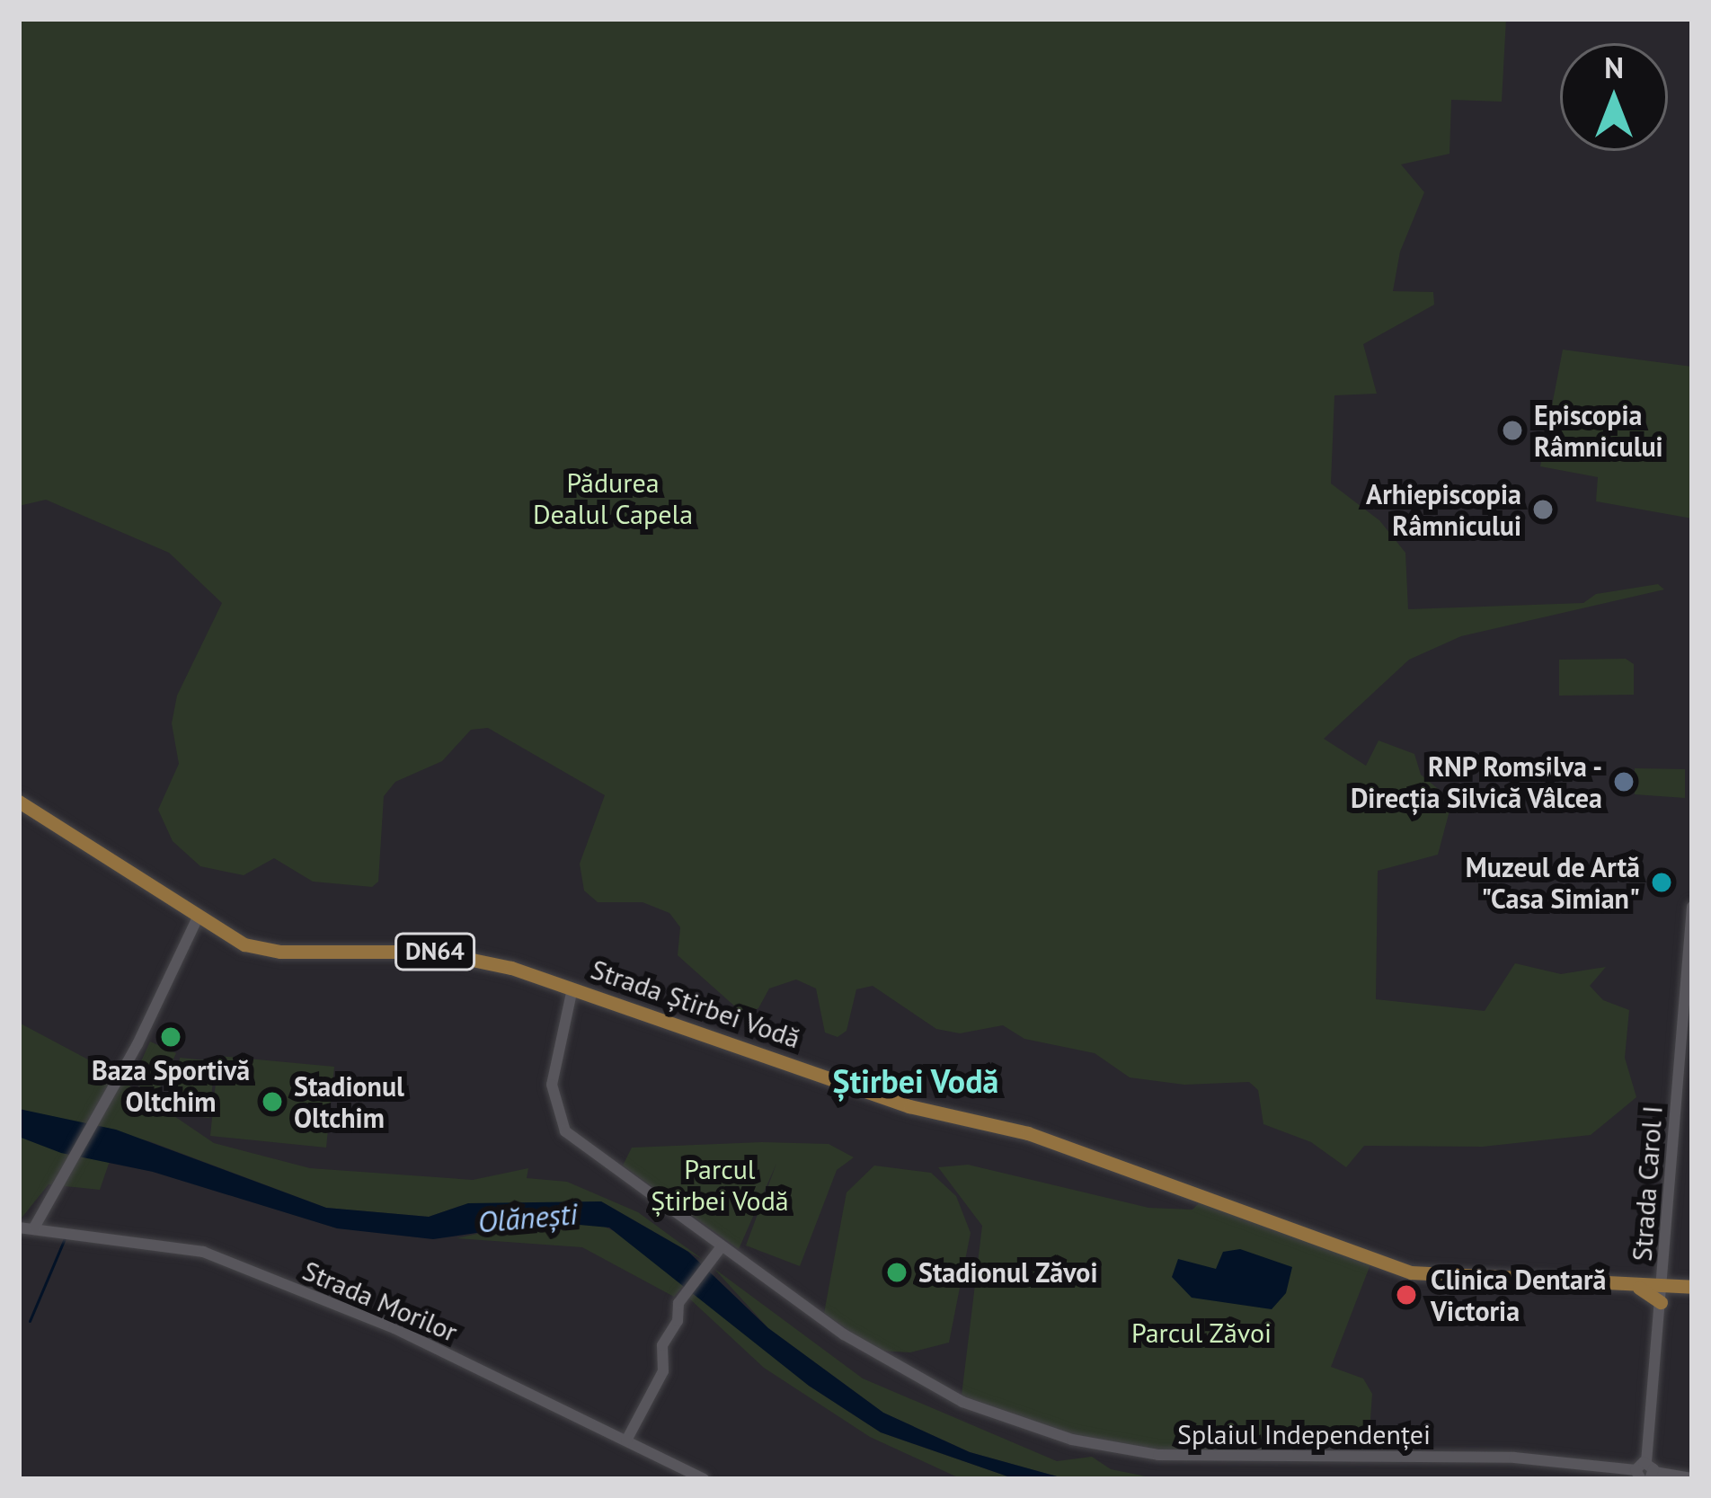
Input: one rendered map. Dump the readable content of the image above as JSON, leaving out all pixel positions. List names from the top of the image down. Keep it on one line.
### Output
{"streets":{"main road":["DN64","Strada Știrbei Vodă"],"street":["Strada Carol I","Strada Morilor","Splaiul Independenței"]},"crossings":[["Strada Știrbei Vodă","Strada Carol I"],["Strada Știrbei Vodă","Splaiul Independenței"],["Strada Carol I","Splaiul Independenței"]],"districts":["Știrbei Vodă"],"water":["Olănești"],"parks":["Pădurea Dealul Capela","Parcul Știrbei Vodă","Parcul Zăvoi"],"places":["Episcopia Râmnicului","Arhiepiscopia Râmnicului","RNP Romsilva - Direcția Silvică Vâlcea","Muzeul de Artă \"Casa Simian\"","Baza Sportivă Oltchim","Stadionul Oltchim","Stadionul Zăvoi","Clinica Dentară Victoria"],"north":"top"}
